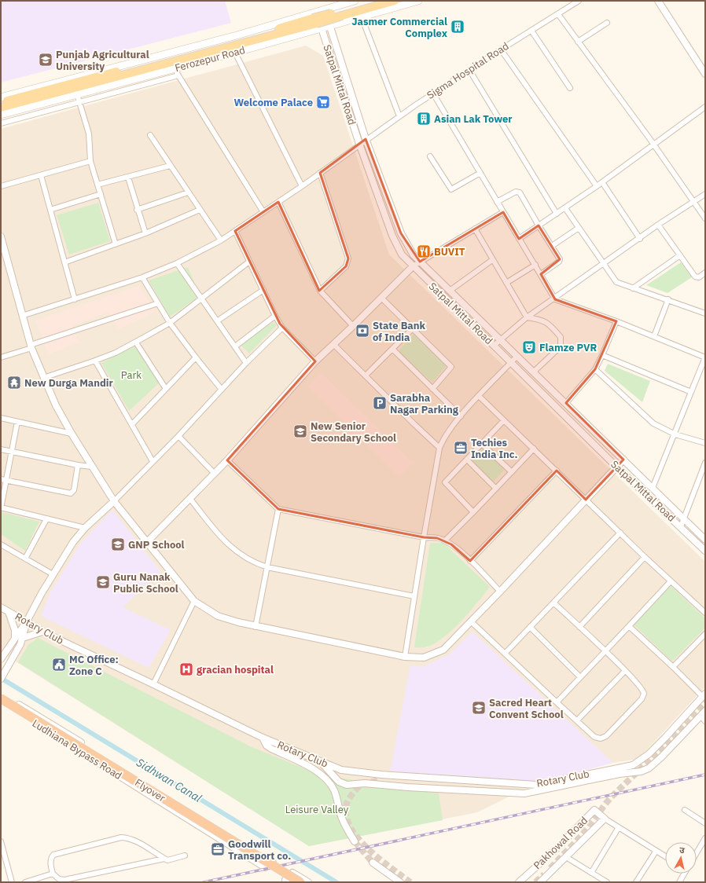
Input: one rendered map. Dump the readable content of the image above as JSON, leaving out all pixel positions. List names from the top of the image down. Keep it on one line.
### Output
{"streets":{"highway":["Flyover"],"main road":["Ferozepur Road"],"street":["Sigma Hospital Road","Satpal Mittal Road","Rotary Club","Ludhiana Bypass Road","Pakhowal Road"]},"crossings":[["Ferozepur Road","Satpal Mittal Road"],["Sigma Hospital Road","Satpal Mittal Road"]],"water":["Sidhwan Canal"],"parks":["Park","Leisure Valley"],"places":{"building":["Jasmer Commercial Complex","Asian Lak Tower"],"school or university":["Punjab Agricultural University","New Senior Secondary School","GNP School","Guru Nanak Public School","Sacred Heart Convent School"],"supermarket":["Welcome Palace"],"restaurant":["BUVIT"],"bank":["State Bank of India"],"theatre":["Flamze PVR"],"temple":["New Durga Mandir"],"parking":["Sarabha Nagar Parking"],"office":["Techies India Inc.","Goodwill Transport co."],"public building":["MC Office: Zone C"],"hospital":["gracian hospital"]},"north":"top"}
